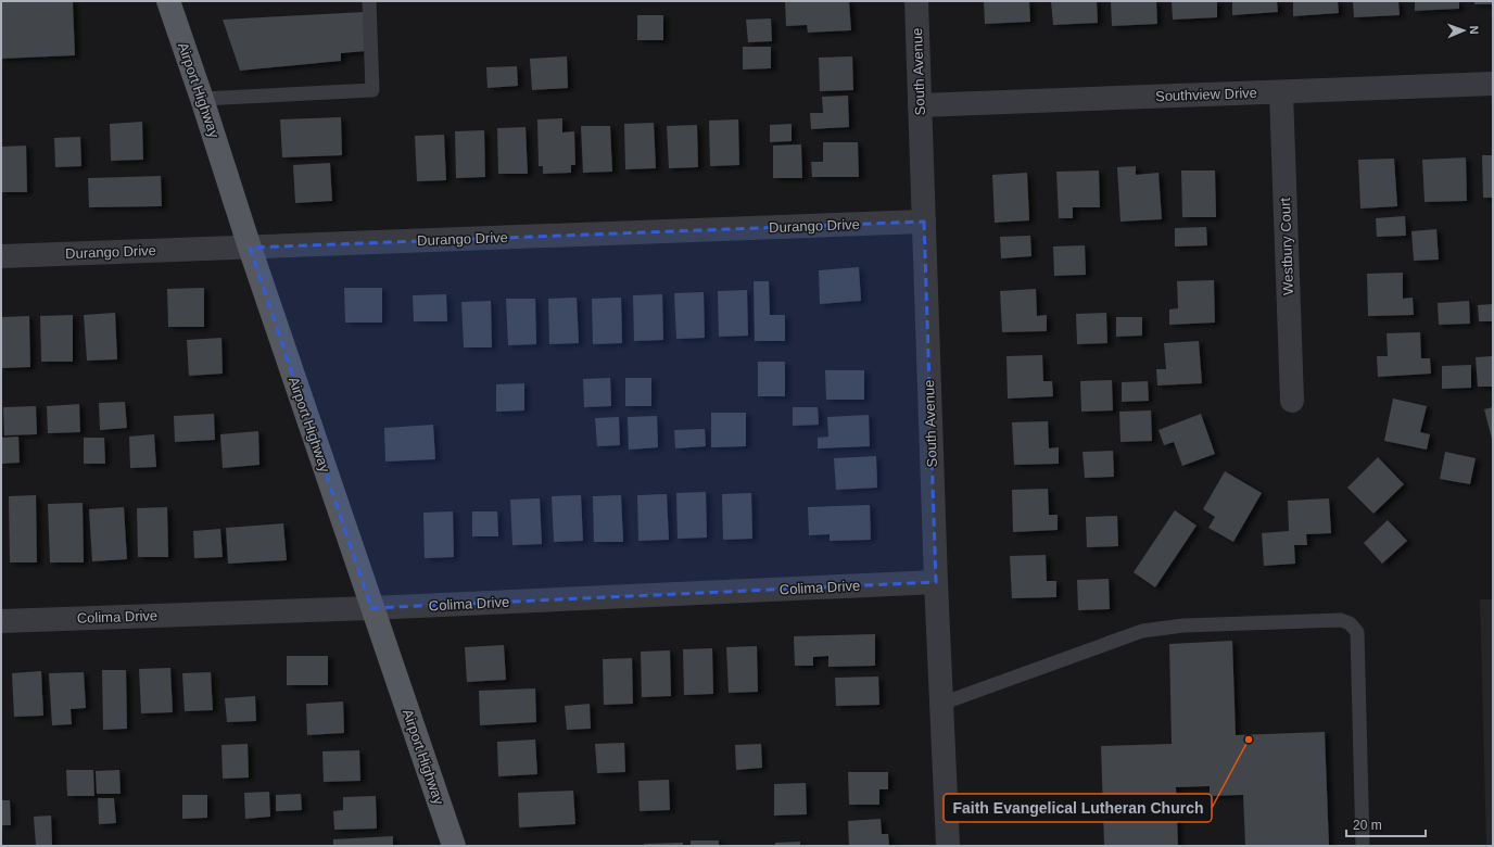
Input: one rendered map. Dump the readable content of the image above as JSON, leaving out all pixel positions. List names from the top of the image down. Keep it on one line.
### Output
{"streets":{"main road":["Airport Highway"],"street":["South Avenue","Southview Drive","Durango Drive","Westbury Court","Colima Drive"]},"crossings":[["South Avenue","Southview Drive"],["South Avenue","Durango Drive"],["South Avenue","Colima Drive"],["Airport Highway","Durango Drive"],["Airport Highway","Colima Drive"],["Southview Drive","Westbury Court"]],"places":["Faith Evangelical Lutheran Church"],"scale_bar":"20 m","north":"right"}
